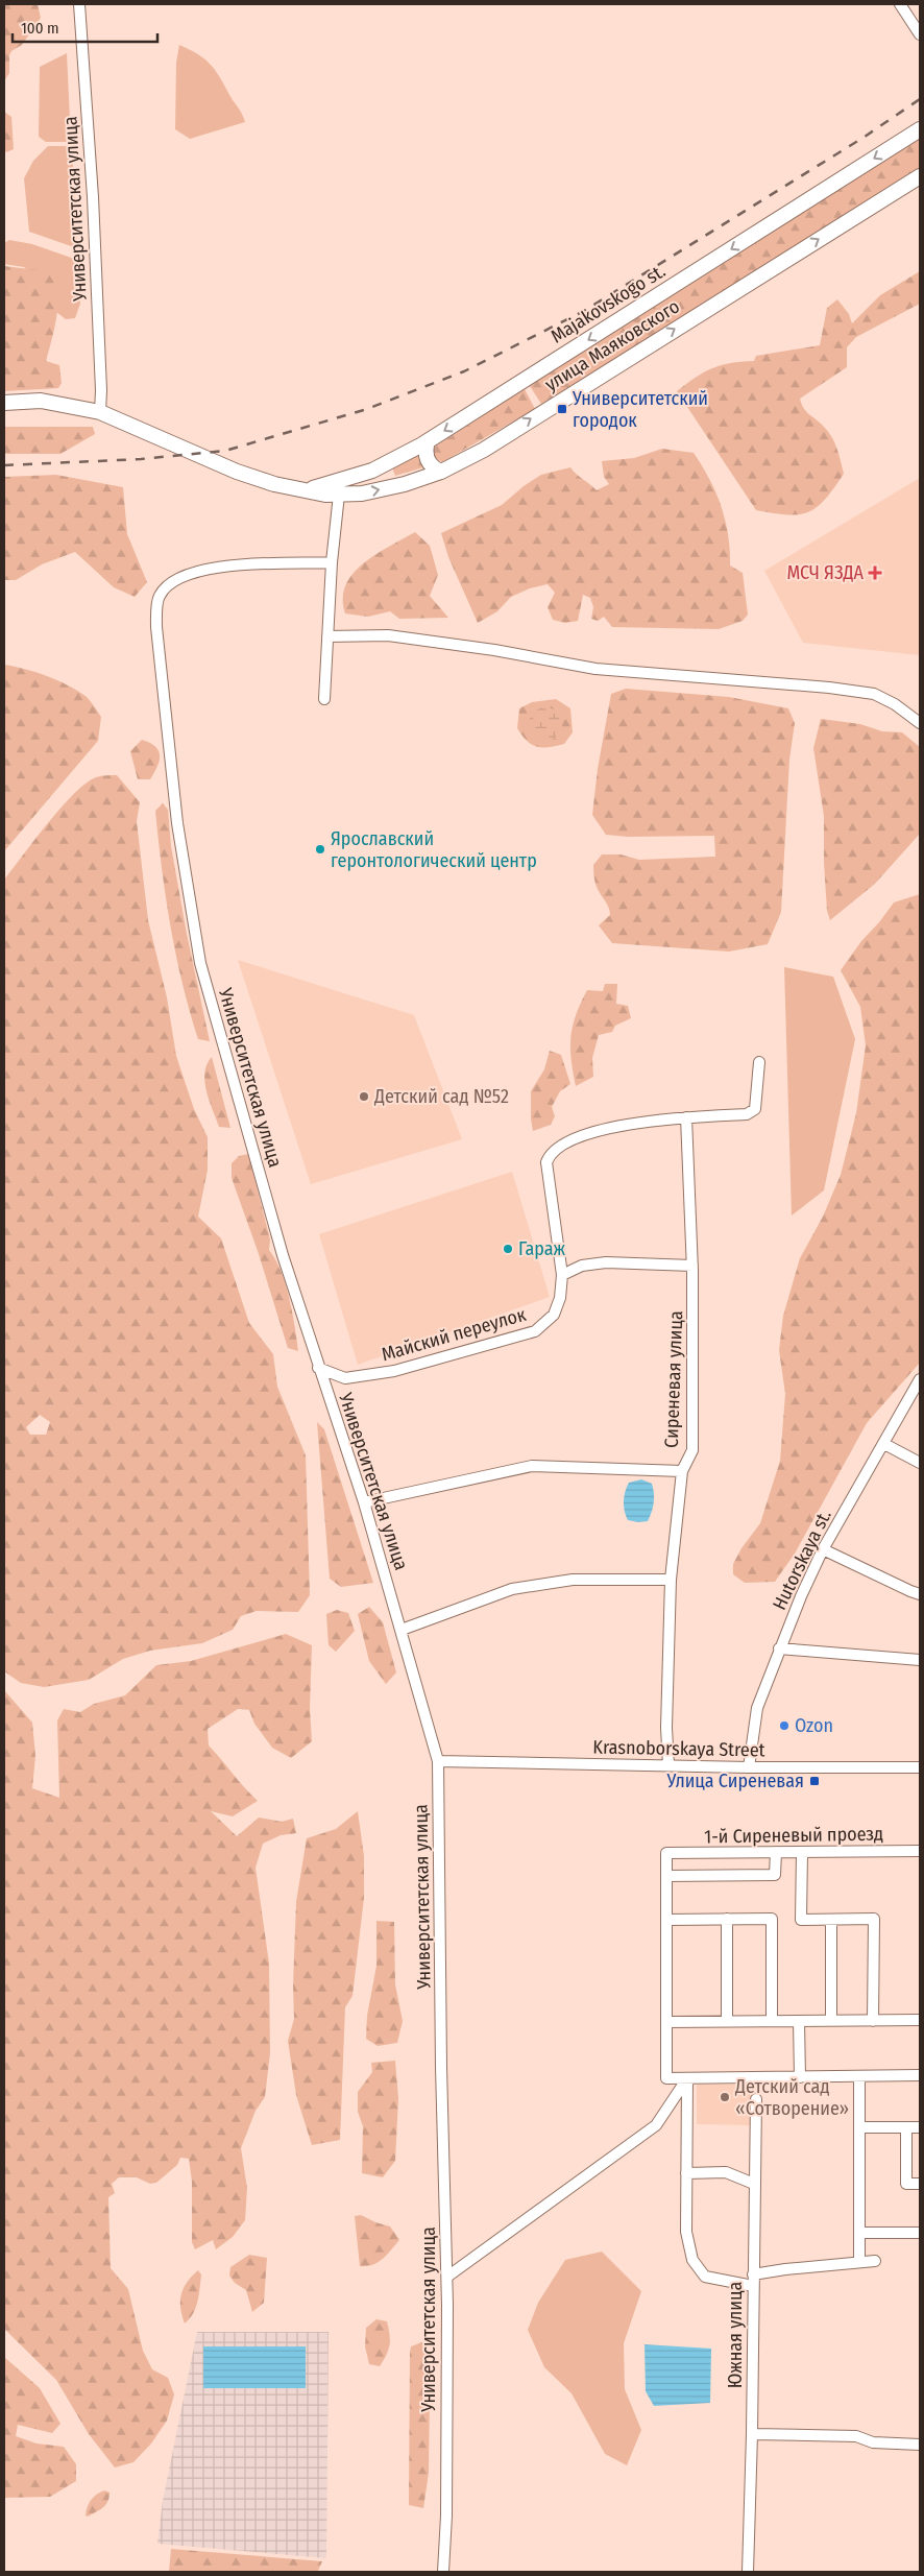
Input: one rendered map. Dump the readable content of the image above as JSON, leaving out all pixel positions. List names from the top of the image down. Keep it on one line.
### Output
{"streets":{"main road":["Majakovskogo st.","улица Маяковского"],"street":["Университетская улица","Майский переулок","Сиреневая улица","Hutorskaya st.","Krasnoborskaya Street","1-й Сиреневый проезд","Южная улица"]},"crossings":[["Университетская улица","улица Маяковского"],["Университетская улица","Майский переулок"],["Университетская улица","Krasnoborskaya Street"],["Majakovskogo st.","улица Маяковского"],["Майский переулок","Сиреневая улица"],["Сиреневая улица","Krasnoborskaya Street"],["Hutorskaya st.","Krasnoborskaya Street"]],"one_way":["Majakovskogo st.","улица Маяковского"],"places":{"transit":["Университетский городок","Улица Сиреневая"],"health":["МСЧ ЯЗДА"],"other":["Ярославский геронтологический центр","Детский сад №52","Гараж","Ozon","Детский сад «Сотворение»"]},"scale_bar":"100 m"}
